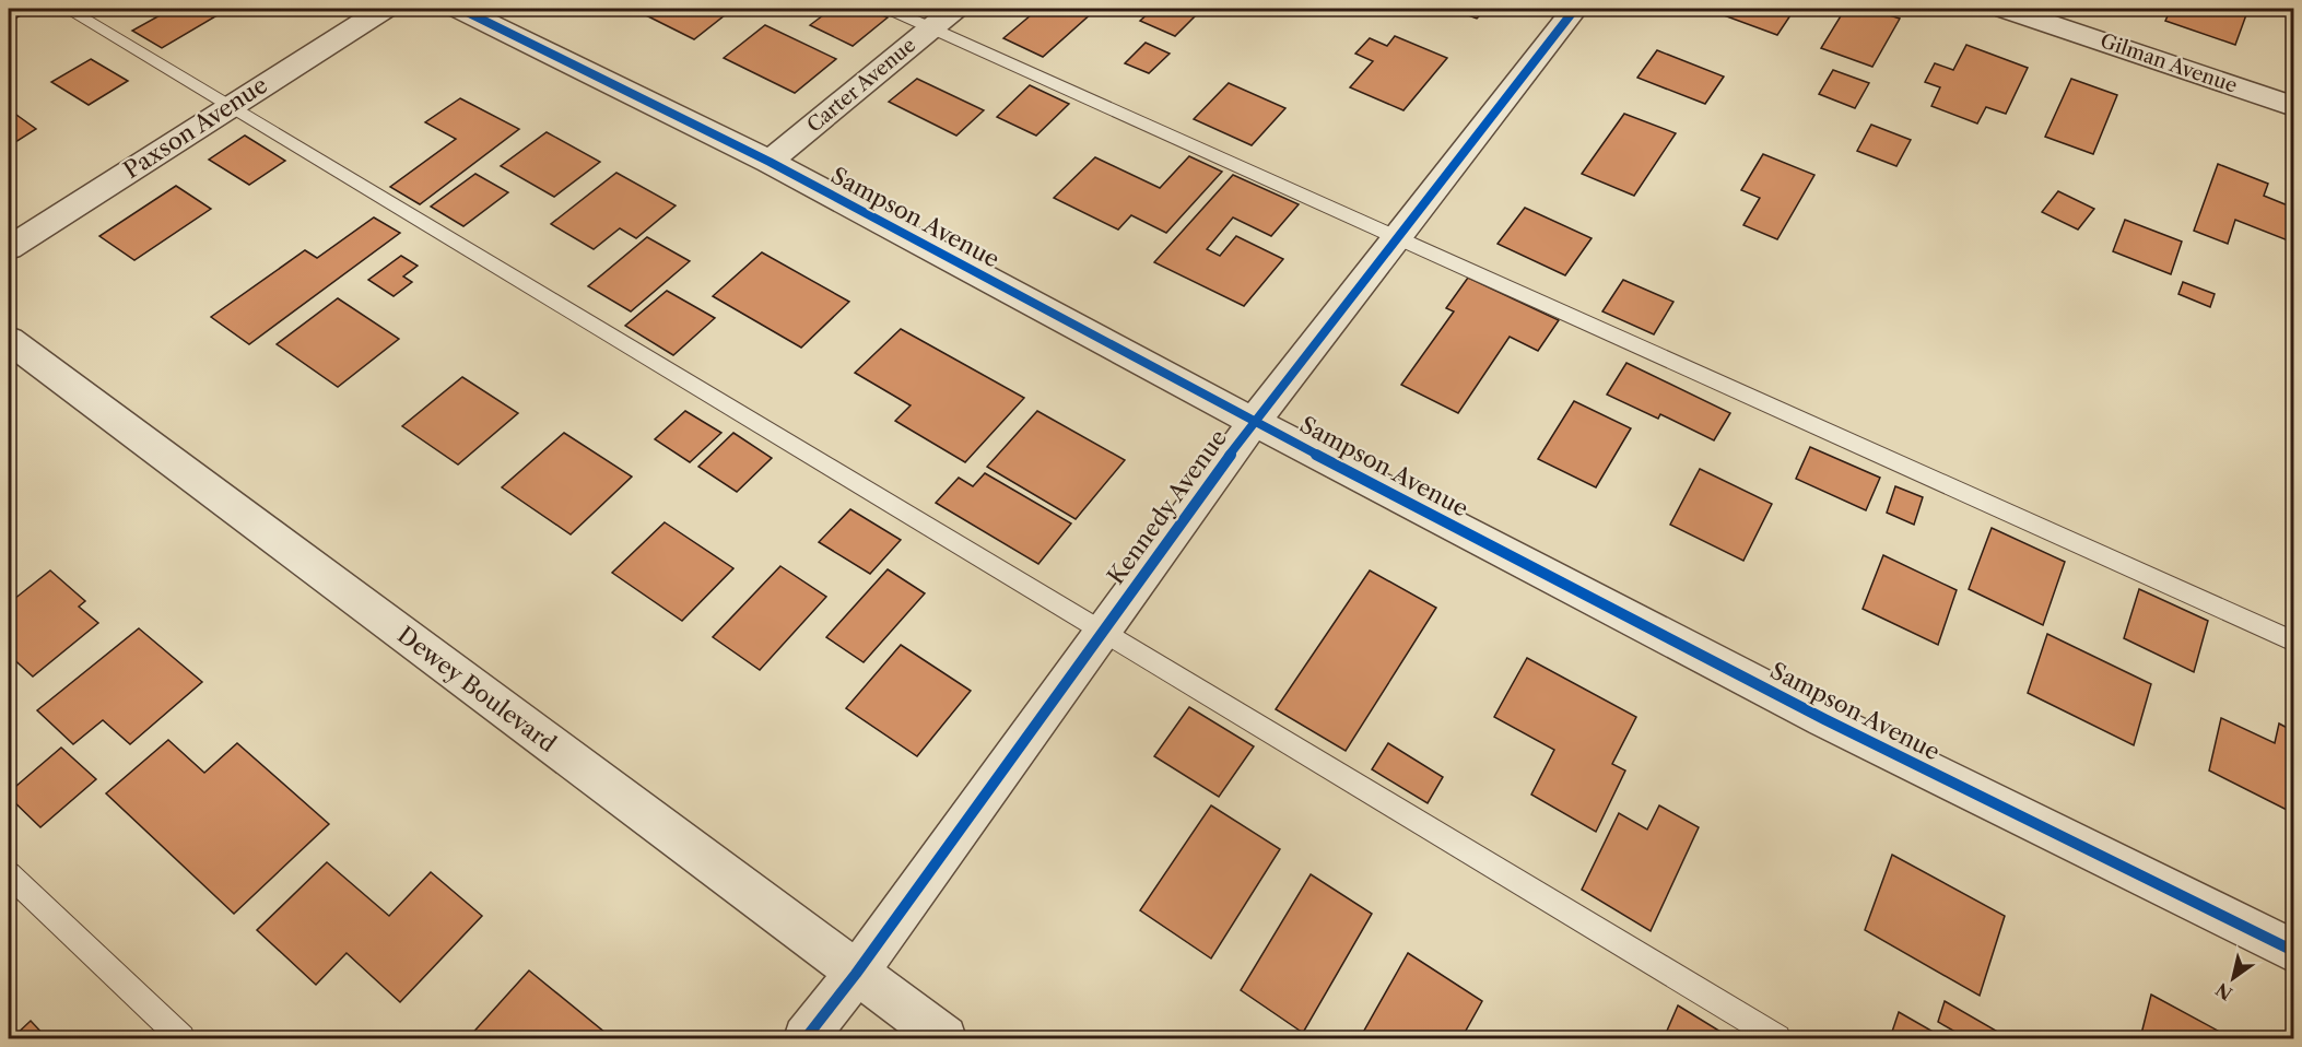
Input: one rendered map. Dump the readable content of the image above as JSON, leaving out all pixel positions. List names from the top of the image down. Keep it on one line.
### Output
{"streets":{"street":["Gilman Avenue","Carter Avenue","Paxson Avenue","Sampson Avenue","Kennedy Avenue","Dewey Boulevard"]},"crossings":[["Carter Avenue","Sampson Avenue"],["Sampson Avenue","Kennedy Avenue"],["Kennedy Avenue","Dewey Boulevard"]],"north":"bottom left"}
